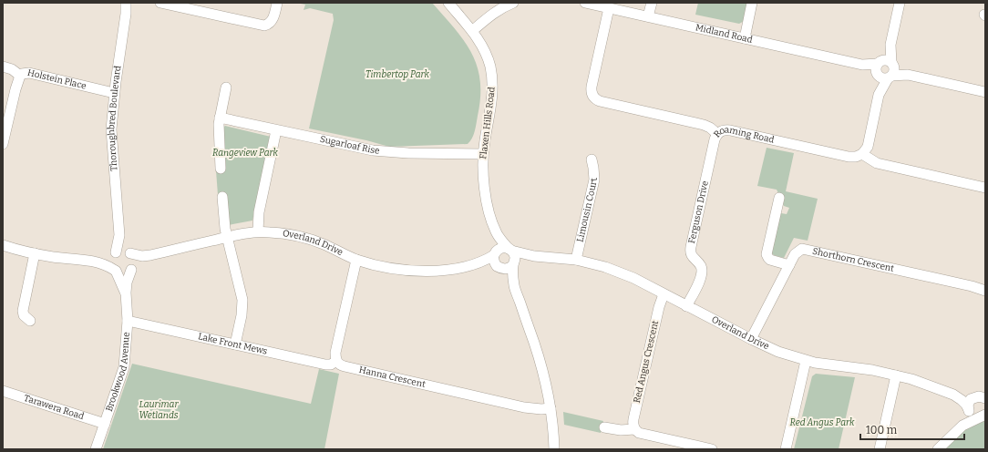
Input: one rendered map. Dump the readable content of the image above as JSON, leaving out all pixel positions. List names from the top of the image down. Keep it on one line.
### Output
{"streets":{"street":["Midland Road","Holstein Place","Thoroughbred Boulevard","Flaxen Hills Road","Roaming Road","Sugarloaf Rise","Limousin Court","Ferguson Drive","Overland Drive","Shorthorn Crescent","Lake Front Mews","Red Angus Crescent","Brookwood Avenue","Hanna Crescent","Tarawera Road"]},"crossings":[["Midland Road","Roaming Road"],["Holstein Place","Thoroughbred Boulevard"],["Thoroughbred Boulevard","Overland Drive"],["Thoroughbred Boulevard","Brookwood Avenue"],["Flaxen Hills Road","Sugarloaf Rise"],["Flaxen Hills Road","Overland Drive"],["Roaming Road","Ferguson Drive"],["Limousin Court","Overland Drive"],["Ferguson Drive","Overland Drive"],["Overland Drive","Shorthorn Crescent"],["Overland Drive","Red Angus Crescent"],["Overland Drive","Brookwood Avenue"],["Lake Front Mews","Brookwood Avenue"],["Lake Front Mews","Hanna Crescent"],["Brookwood Avenue","Tarawera Road"]],"parks":["Timbertop Park","Rangeview Park","Laurimar Wetlands","Red Angus Park"],"scale_bar":"100 m"}
